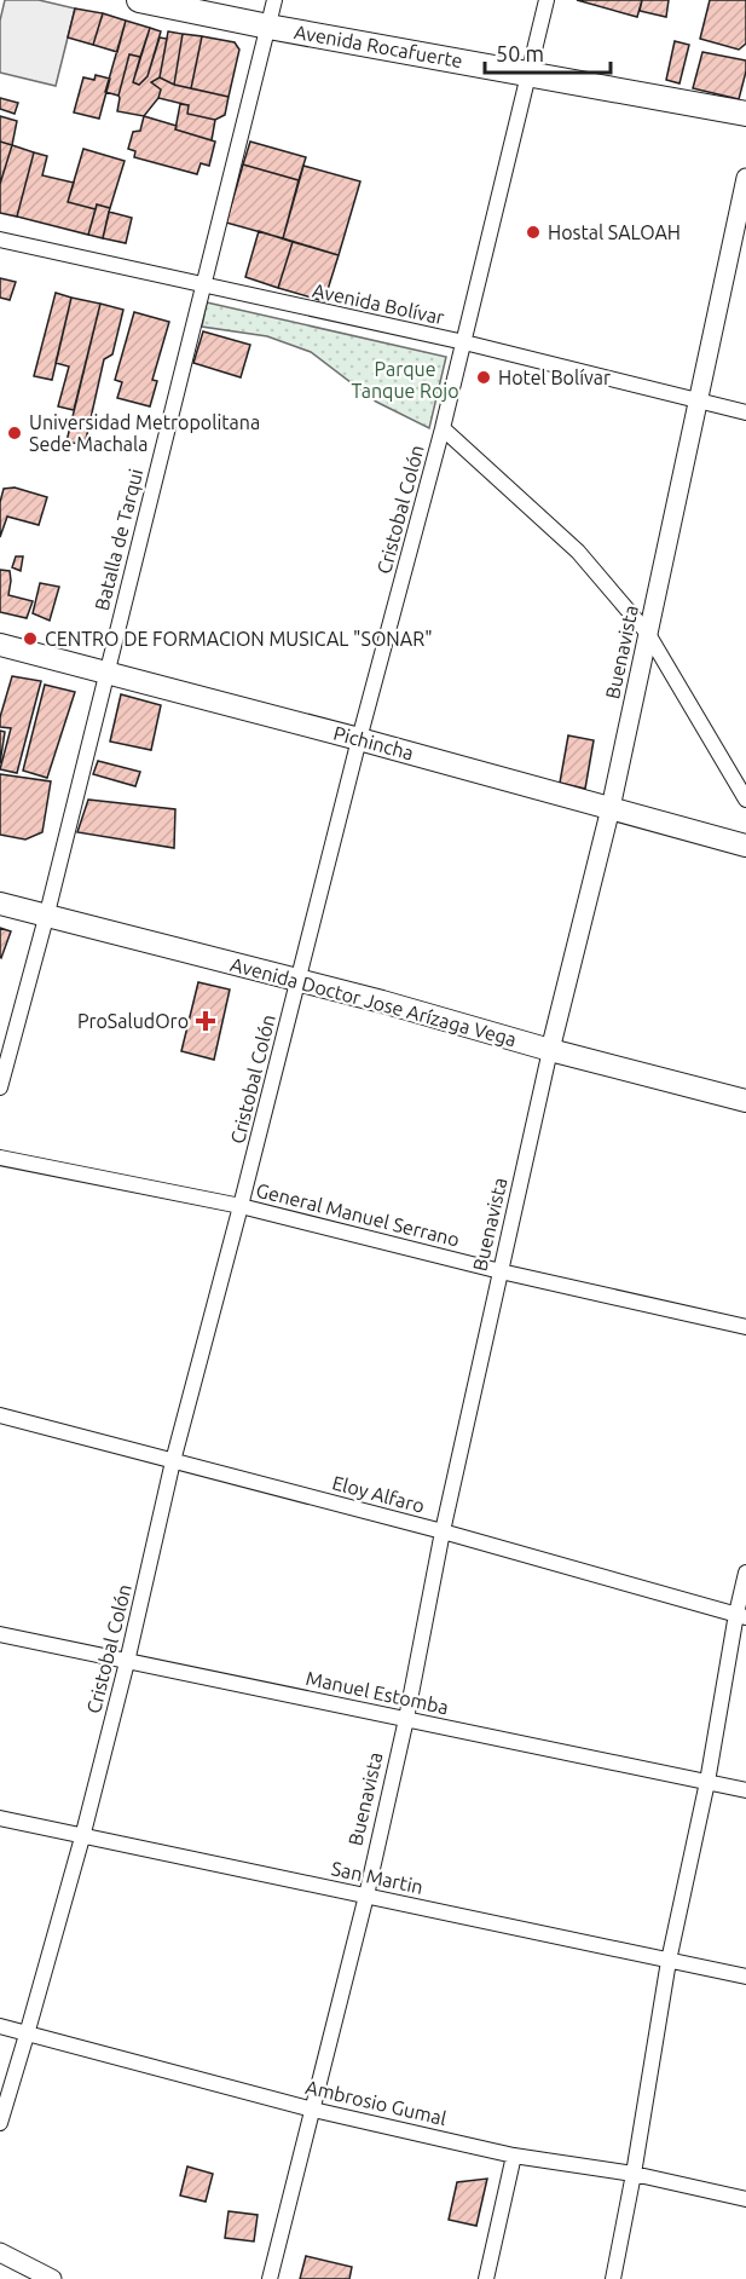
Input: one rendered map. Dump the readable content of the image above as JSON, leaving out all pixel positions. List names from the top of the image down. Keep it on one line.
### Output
{"streets":{"main road":["Avenida Rocafuerte","Pichincha","Avenida Doctor Jose Arízaga Vega"],"street":["Avenida Bolívar","Cristobal Colón","Batalla de Tarqui","Buenavista","General Manuel Serrano","Eloy Alfaro","Manuel Estomba","San Martin","Ambrosio Gumal"]},"crossings":[["Avenida Rocafuerte","Cristobal Colón"],["Avenida Rocafuerte","Batalla de Tarqui"],["Avenida Bolívar","Cristobal Colón"],["Avenida Bolívar","Batalla de Tarqui"],["Avenida Bolívar","Buenavista"],["Cristobal Colón","Pichincha"],["Cristobal Colón","Avenida Doctor Jose Arízaga Vega"],["Cristobal Colón","General Manuel Serrano"],["Cristobal Colón","Eloy Alfaro"],["Cristobal Colón","Manuel Estomba"],["Cristobal Colón","San Martin"],["Cristobal Colón","Ambrosio Gumal"],["Batalla de Tarqui","Pichincha"],["Batalla de Tarqui","Avenida Doctor Jose Arízaga Vega"],["Buenavista","Pichincha"],["Buenavista","Avenida Doctor Jose Arízaga Vega"],["Buenavista","General Manuel Serrano"],["Buenavista","Eloy Alfaro"],["Buenavista","Manuel Estomba"],["Buenavista","San Martin"],["Buenavista","Ambrosio Gumal"]],"parks":["Parque Tanque Rojo"],"places":{"other":["Hostal SALOAH","Hotel Bolívar","Universidad Metropolitana Sede Machala","CENTRO DE FORMACION MUSICAL \"SONAR\""],"health":["ProSaludOro"]},"scale_bar":"50 m"}
